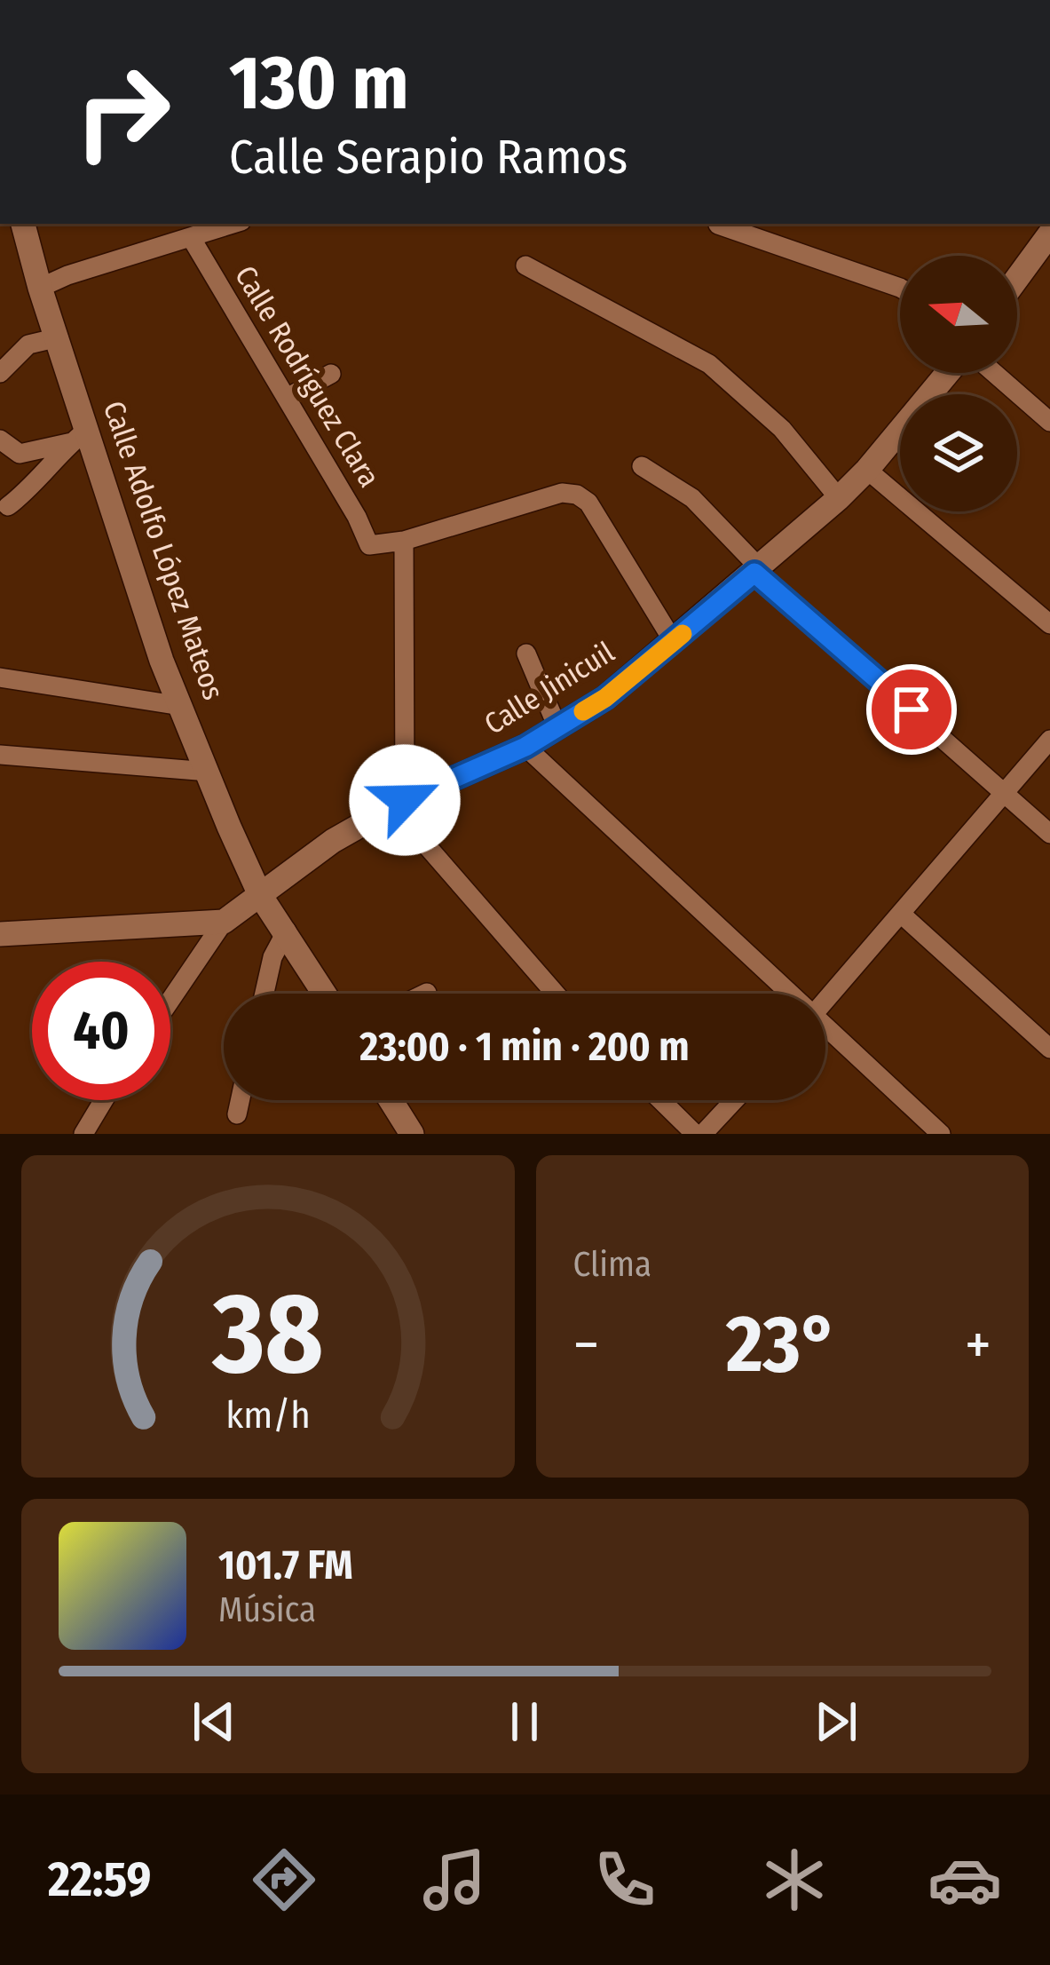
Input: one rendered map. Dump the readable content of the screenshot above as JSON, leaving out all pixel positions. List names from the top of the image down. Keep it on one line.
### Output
{"streets":{"street":["Calle Rodríguez Clara","Calle Adolfo López Mateos","Calle Jinicuil"]},"crossings":[["Calle Adolfo López Mateos","Calle Jinicuil"]],"north":"left","page":{"turn":["130 m","Calle Serapio Ramos"],"limit":"40","trip":"23:00 · 1 min · 200 m","tile":"Clima","heat":["−","23°","+"],"song":["101.7 FM","Música"],"tabs":"22:59","gauge":["38","km/h"]}}
